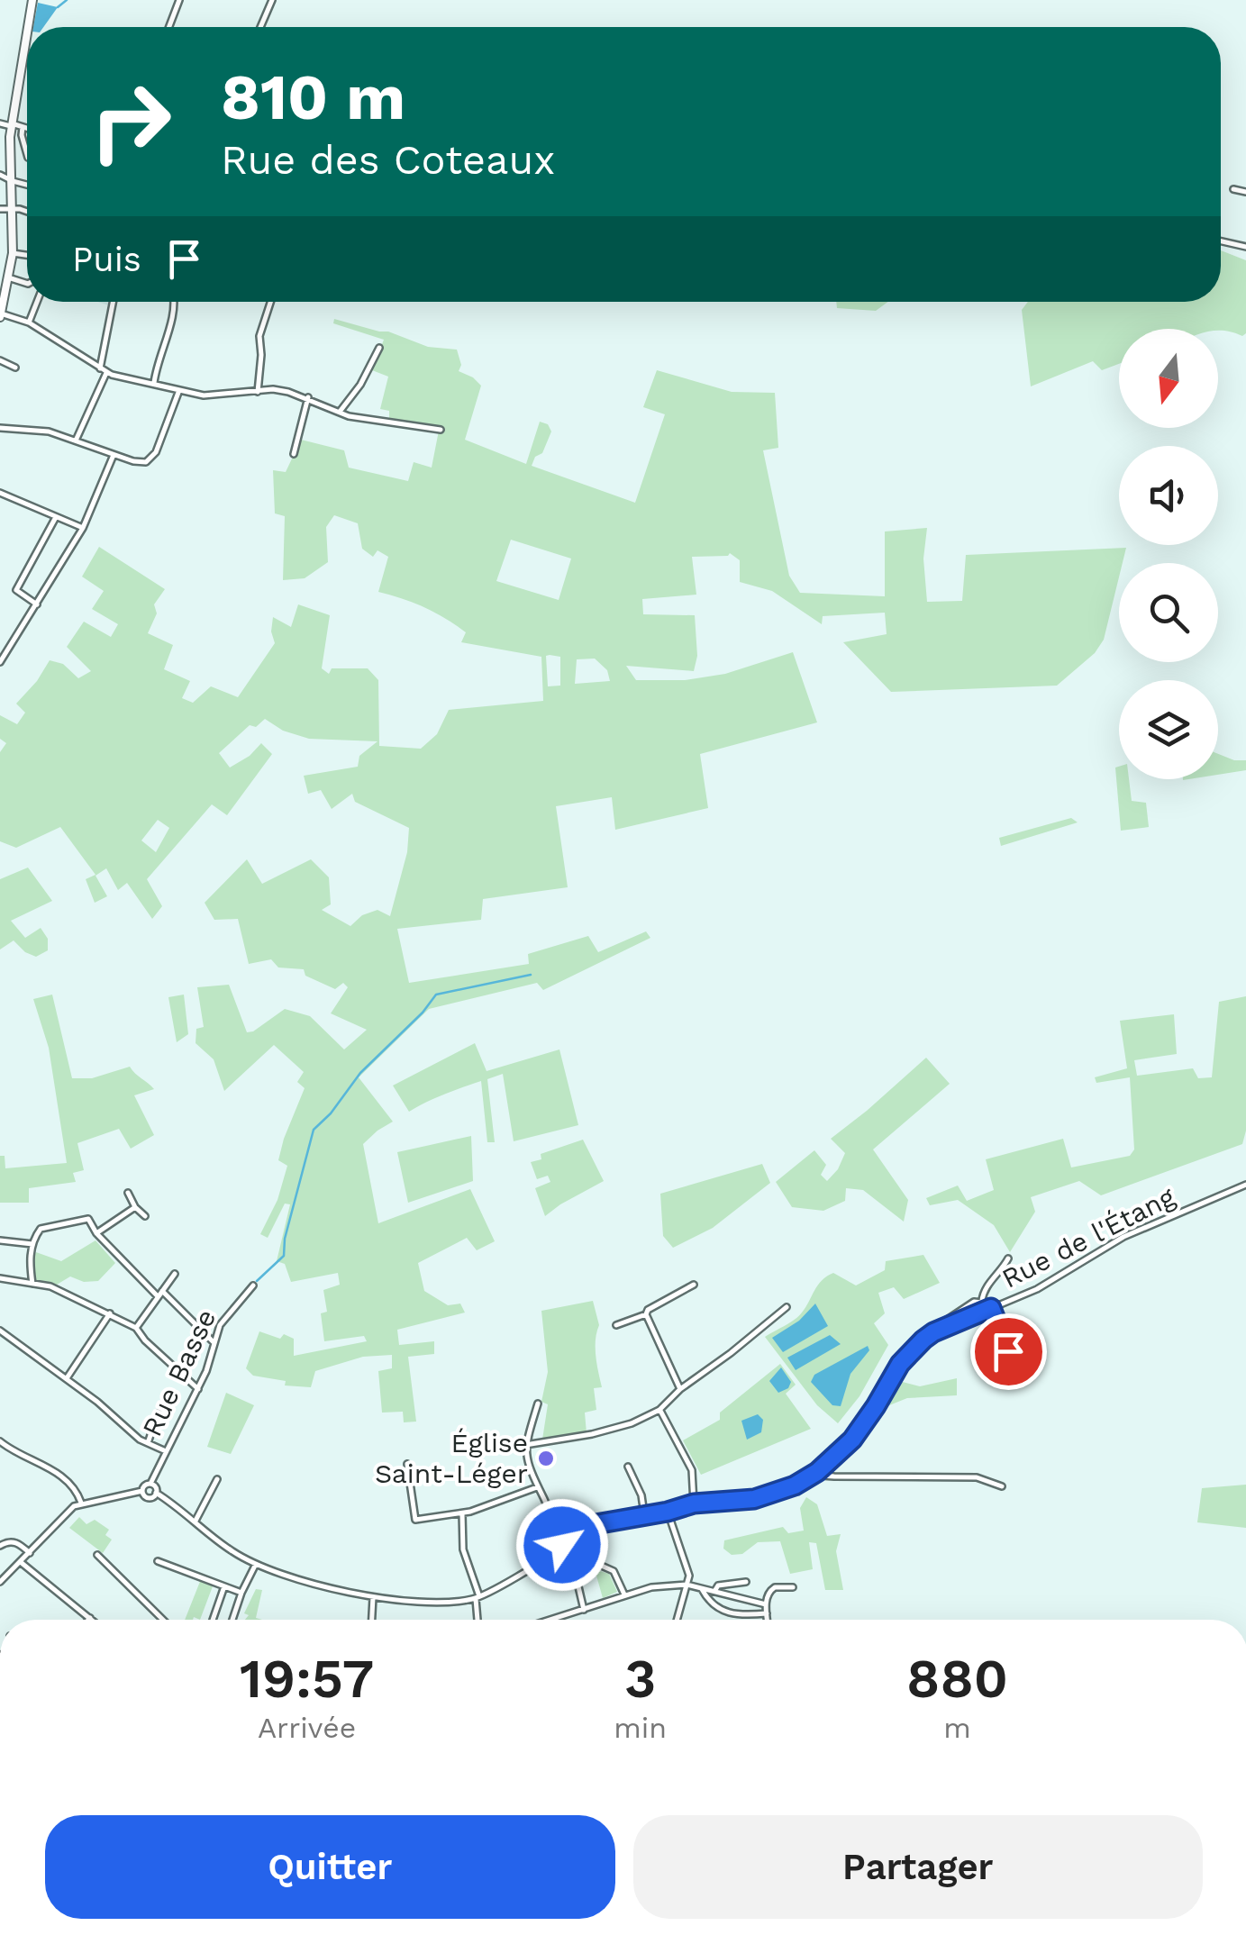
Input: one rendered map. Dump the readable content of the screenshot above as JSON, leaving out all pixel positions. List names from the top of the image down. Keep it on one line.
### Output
{"streets":{"street":["Rue de l'Étang","Rue Basse"]},"places":["Église Saint-Léger"],"north":"bottom","page":{"turn":["810 m","Rue des Coteaux"],"then":"Puis","eta":["19:57","Arrivée","3","min","880","m"],"buttons":["Quitter","Partager"]}}
